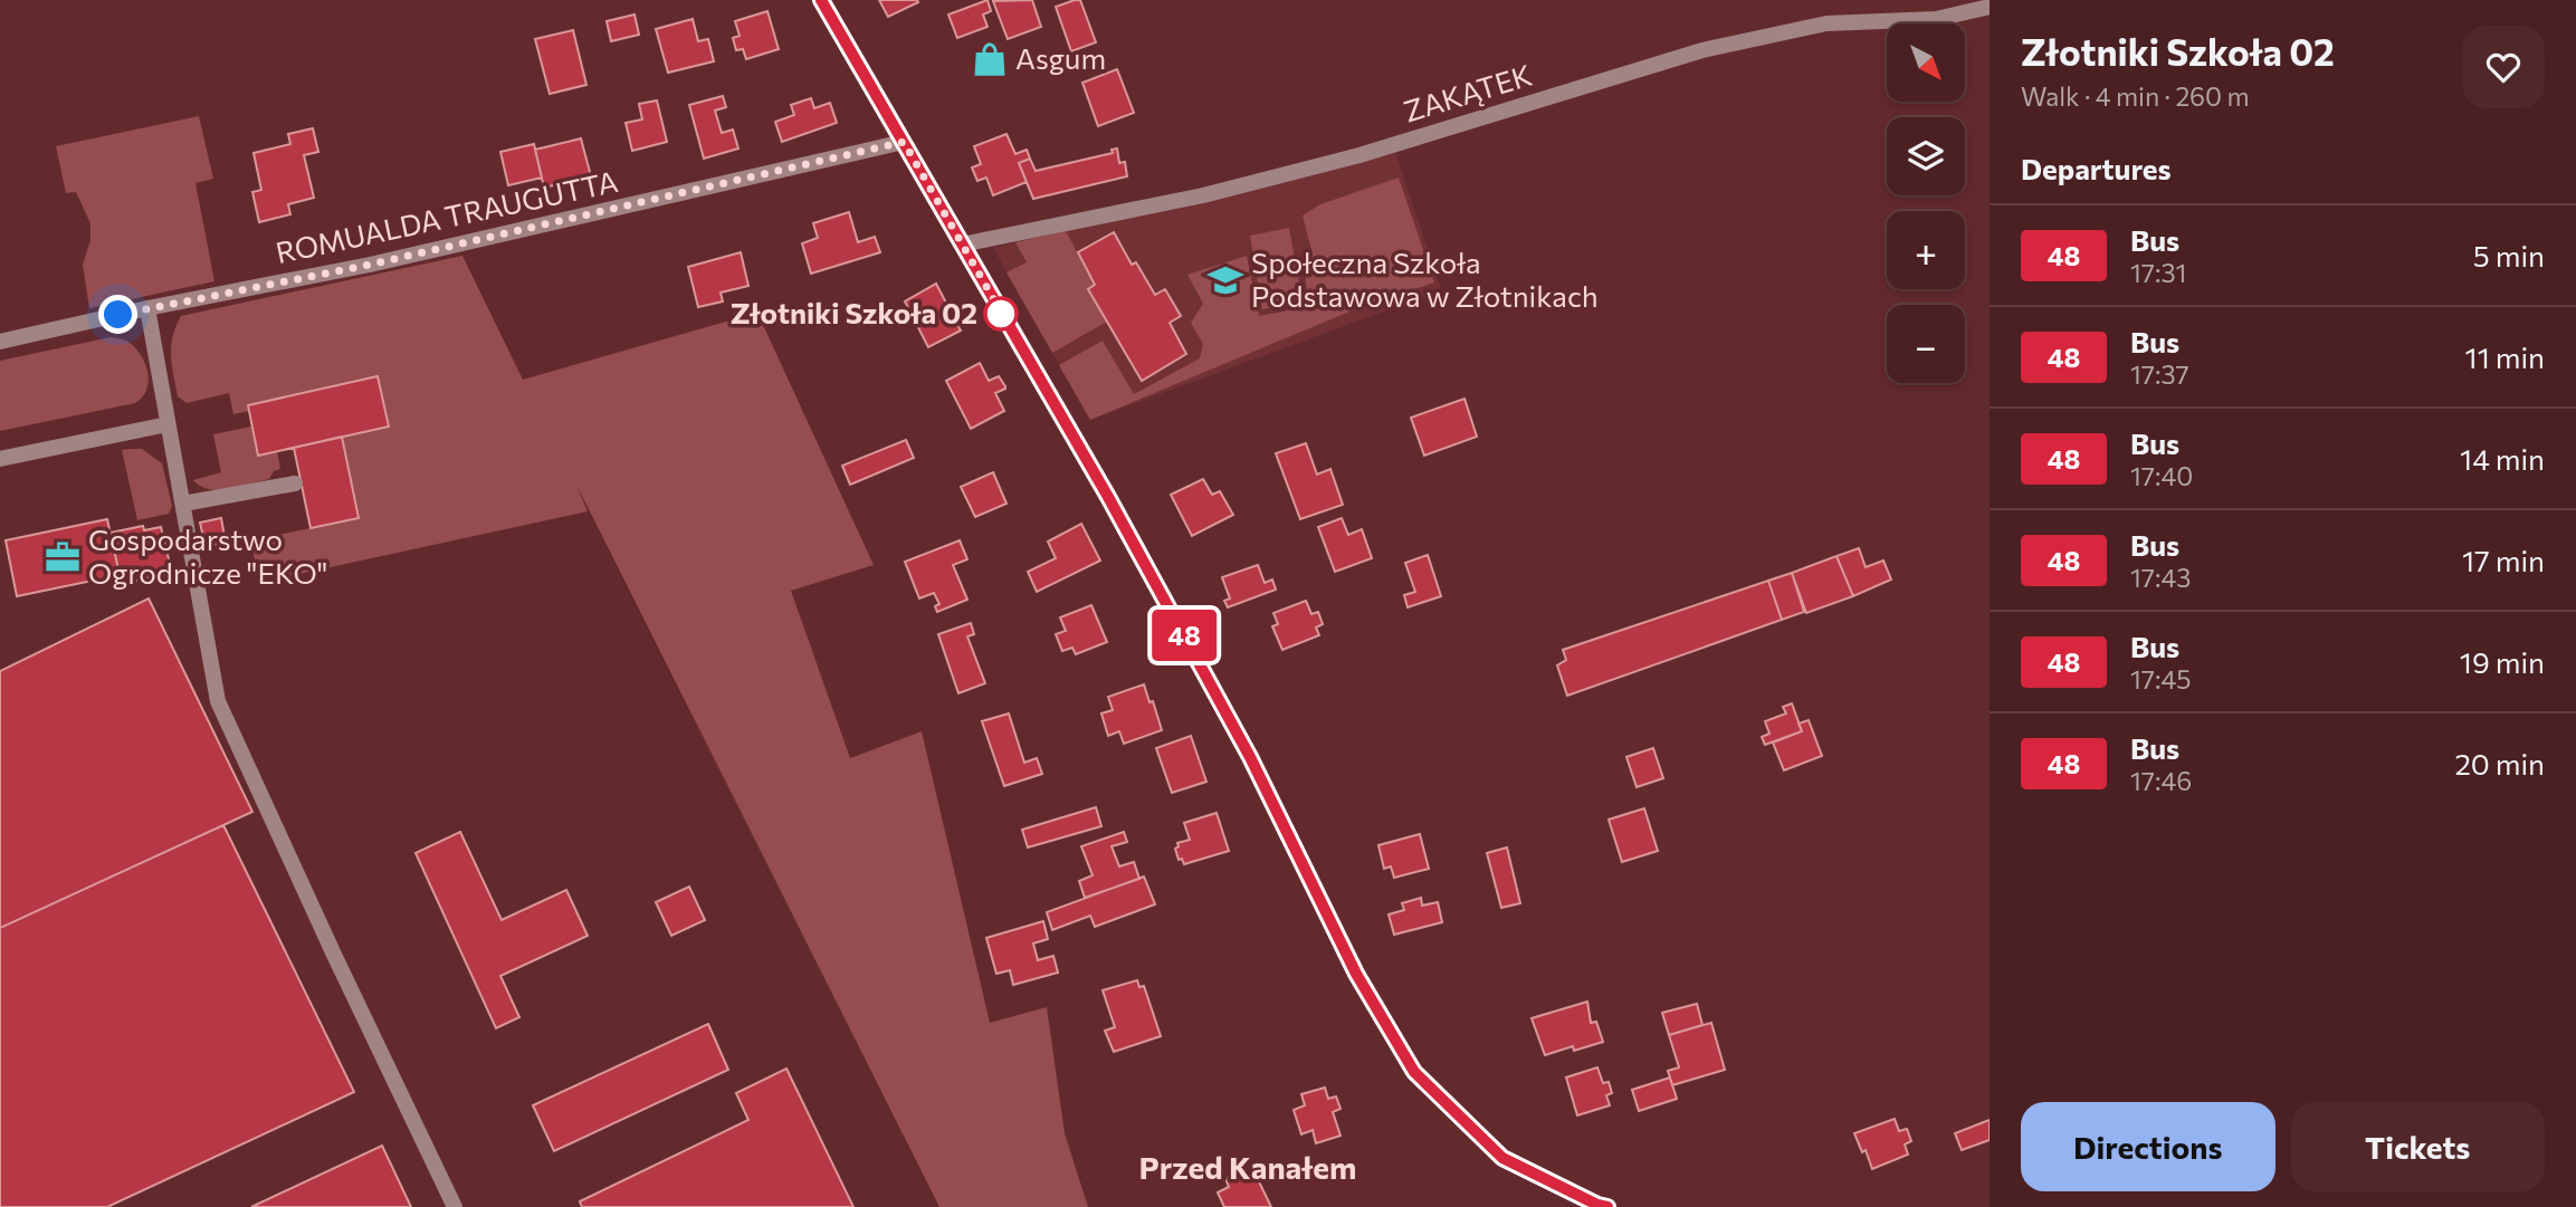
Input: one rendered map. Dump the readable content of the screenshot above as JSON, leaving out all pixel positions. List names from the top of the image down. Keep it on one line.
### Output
{"streets":{"street":["ZAKĄTEK","ROMUALDA TRAUGUTTA"]},"districts":["Przed Kanałem"],"places":{"shop":["Asgum"],"school or university":["Społeczna Szkoła Podstawowa w Złotnikach"],"other":["Złotniki Szkoła 02"],"office":["Gospodarstwo Ogrodnicze \"EKO\""]},"lines":["bus line 48"],"north":"bottom right","page":{"on_map":"48","heading":[["Złotniki Szkoła 02","Walk · 4 min · 260 m"],"Departures"],"map_buttons":["+","−"],"list":[{"mark":"48","name":"Bus","note":"17:31","value":"5 min"},{"mark":"48","name":"Bus","note":"17:37","value":"11 min"},{"mark":"48","name":"Bus","note":"17:40","value":"14 min"},{"mark":"48","name":"Bus","note":"17:43","value":"17 min"},{"mark":"48","name":"Bus","note":"17:45","value":"19 min"},{"mark":"48","name":"Bus","note":"17:46","value":"20 min"}],"buttons":["Directions","Tickets"]}}
